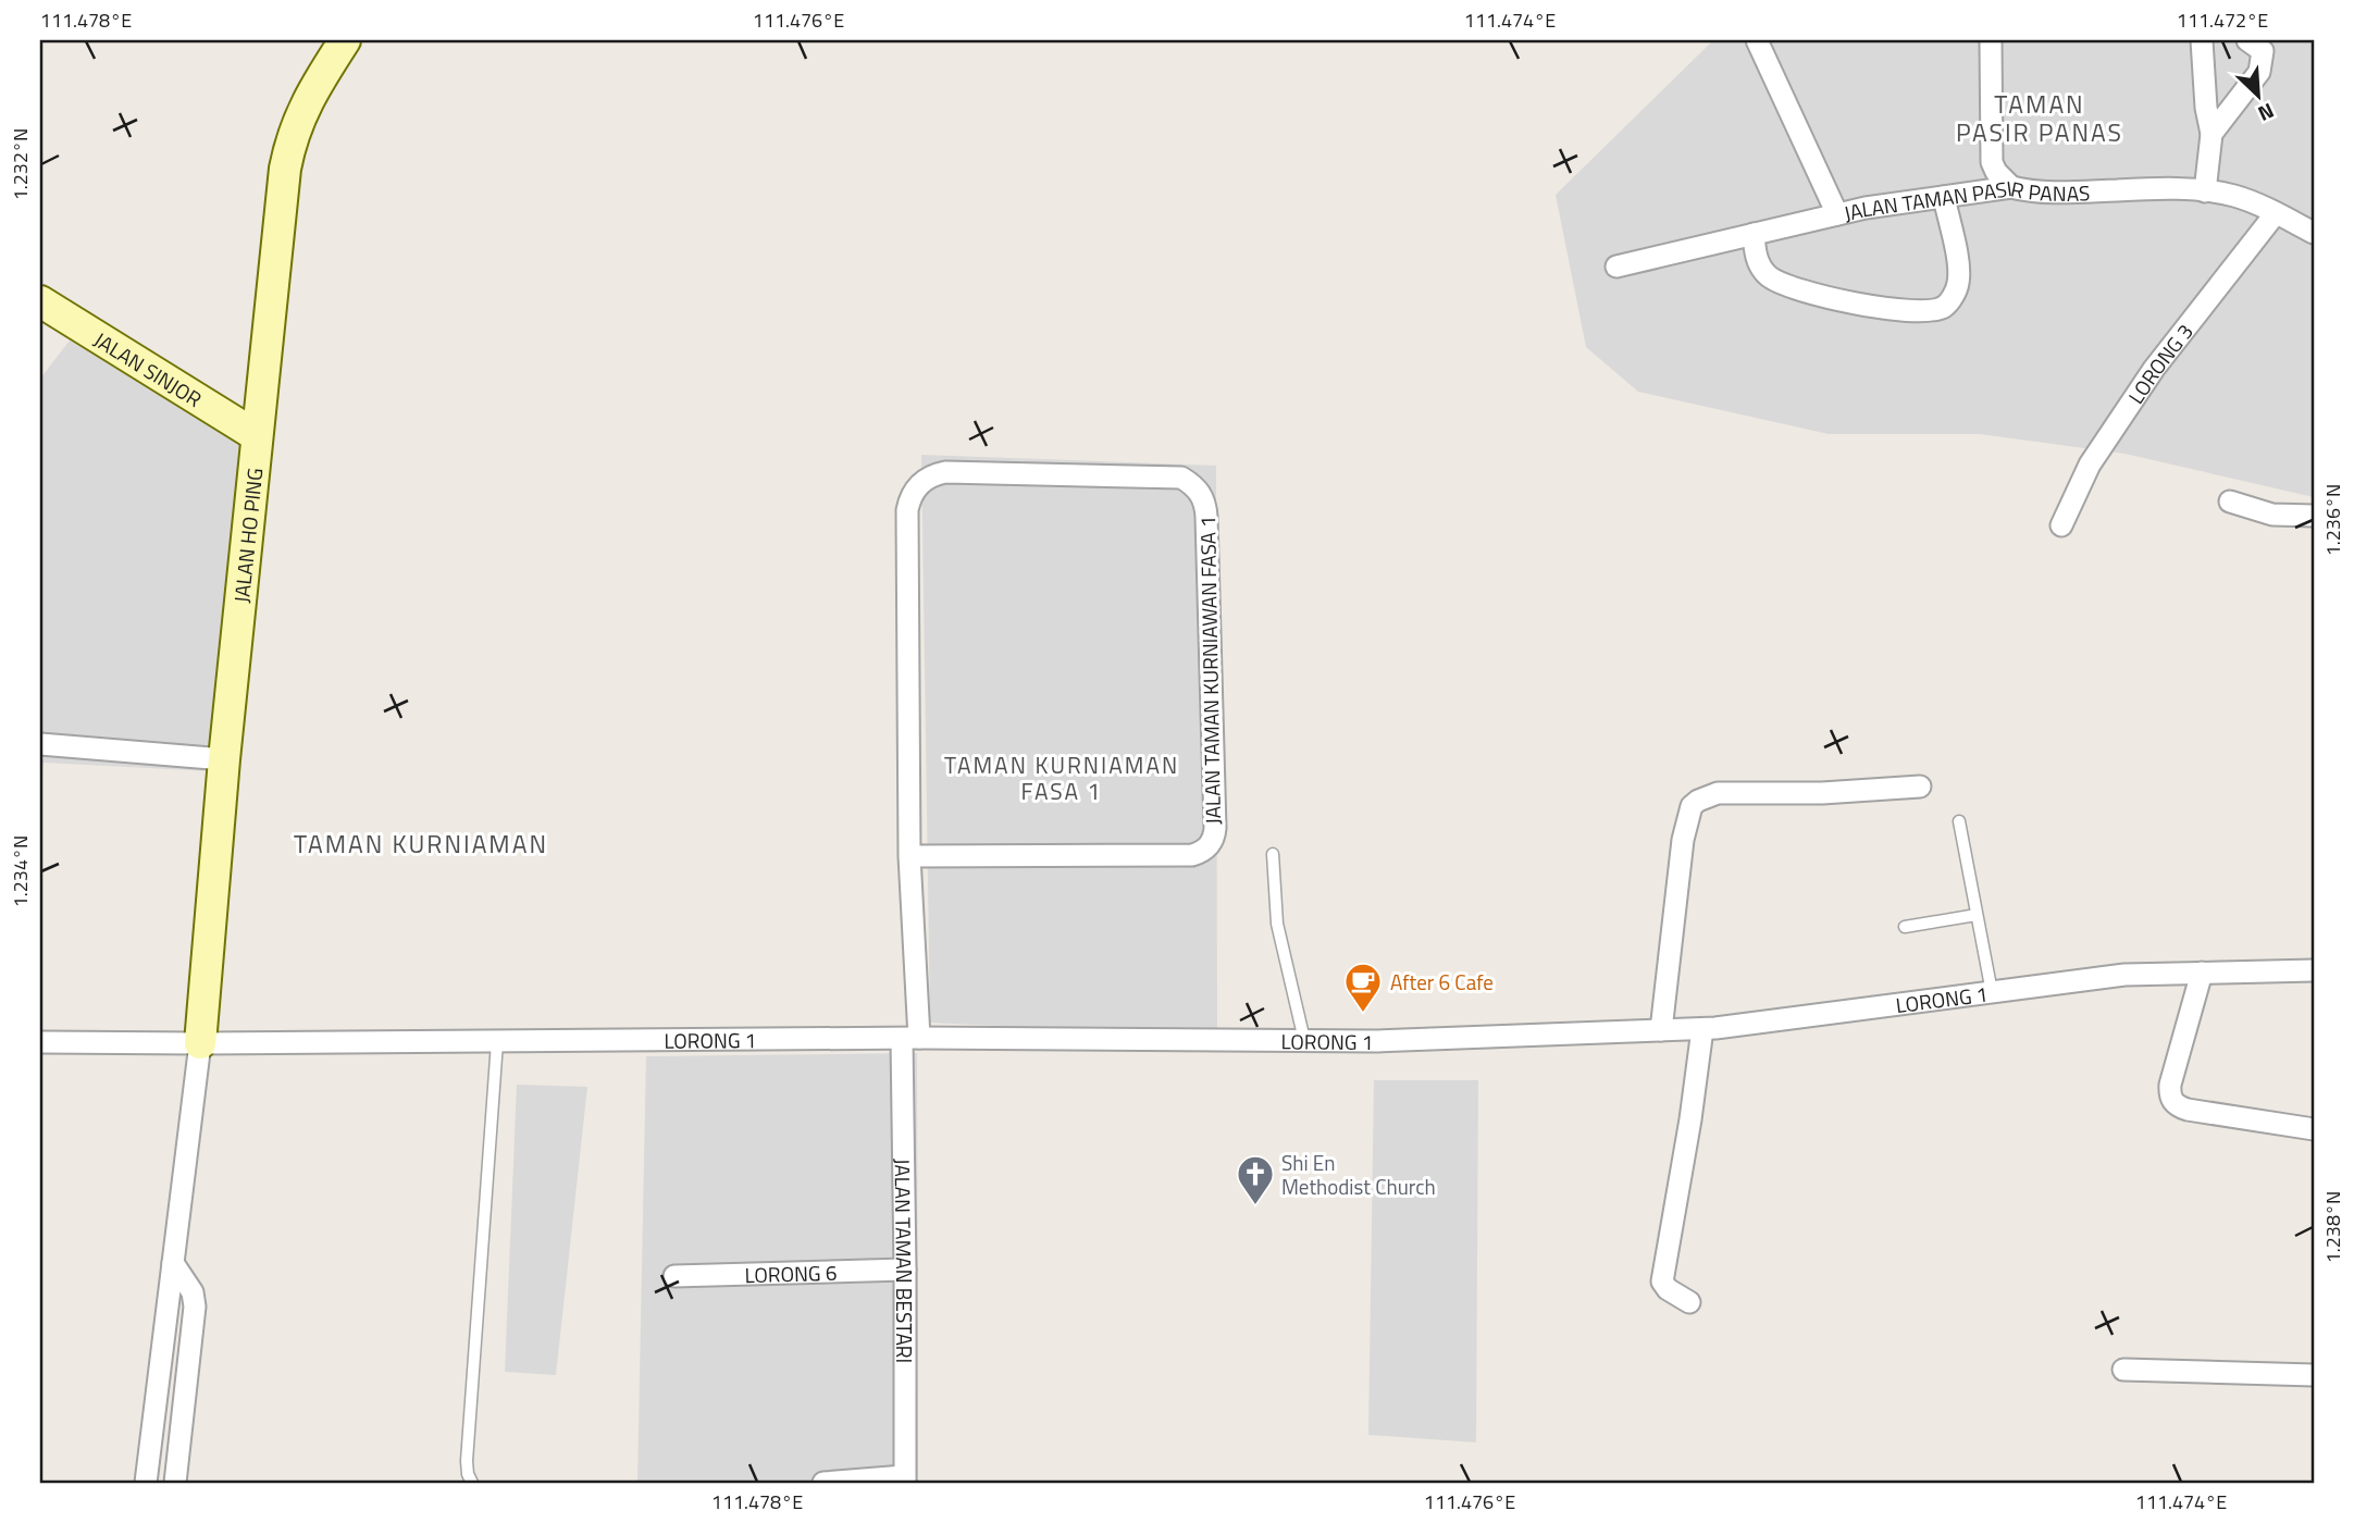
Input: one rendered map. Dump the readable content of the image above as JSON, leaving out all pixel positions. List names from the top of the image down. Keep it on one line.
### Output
{"streets":{"street":["JALAN TAMAN PASIR PANAS","LORONG 3","JALAN SINJOR","JALAN HO PING","JALAN TAMAN KURNIAWAN FASA 1","LORONG 1","JALAN TAMAN BESTARI","LORONG 6"]},"crossings":[["JALAN TAMAN PASIR PANAS","LORONG 3"],["JALAN SINJOR","JALAN HO PING"],["JALAN HO PING","LORONG 1"],["JALAN TAMAN KURNIAWAN FASA 1","LORONG 1"],["JALAN TAMAN KURNIAWAN FASA 1","JALAN TAMAN BESTARI"],["LORONG 1","JALAN TAMAN BESTARI"],["JALAN TAMAN BESTARI","LORONG 6"]],"districts":["TAMAN PASIR PANAS","TAMAN KURNIAMAN FASA 1","TAMAN KURNIAMAN"],"places":{"cafe":["After 6 Cafe"],"church":["Shi En Methodist Church"]},"north":"bottom right","coordinates":["111.478°E","111.476°E","111.474°E","111.472°E","1.232°N","1.236°N","1.234°N","1.238°N"]}
